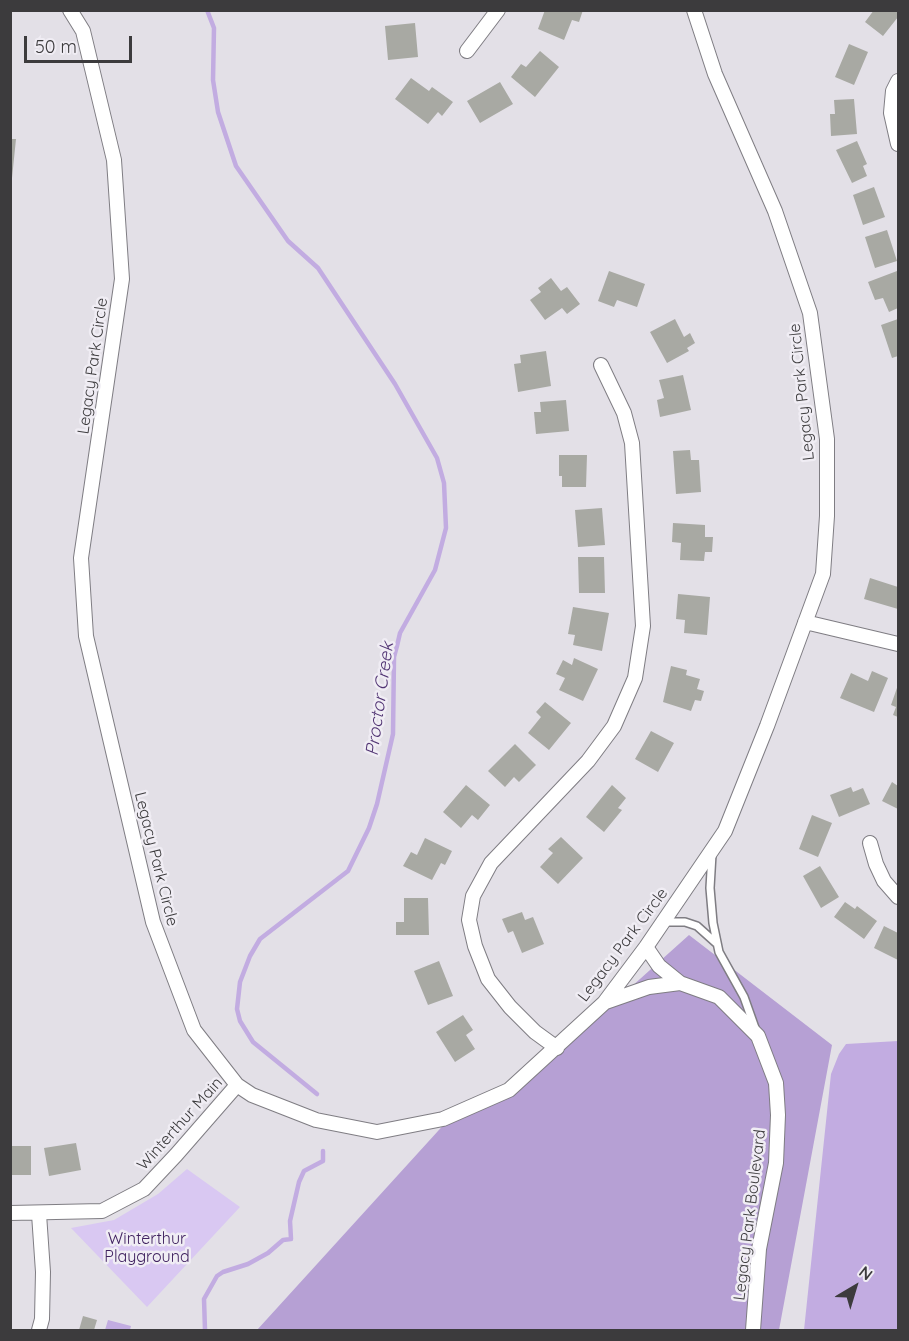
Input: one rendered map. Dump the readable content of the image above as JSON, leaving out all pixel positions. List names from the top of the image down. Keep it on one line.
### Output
{"streets":{"street":["Legacy Park Circle","Winterthur Main","Legacy Park Boulevard"]},"crossings":[["Legacy Park Circle","Winterthur Main"],["Legacy Park Circle","Legacy Park Boulevard"]],"water":["Proctor Creek"],"parks":["Winterthur Playground"],"scale_bar":"50 m","north":"top right"}
